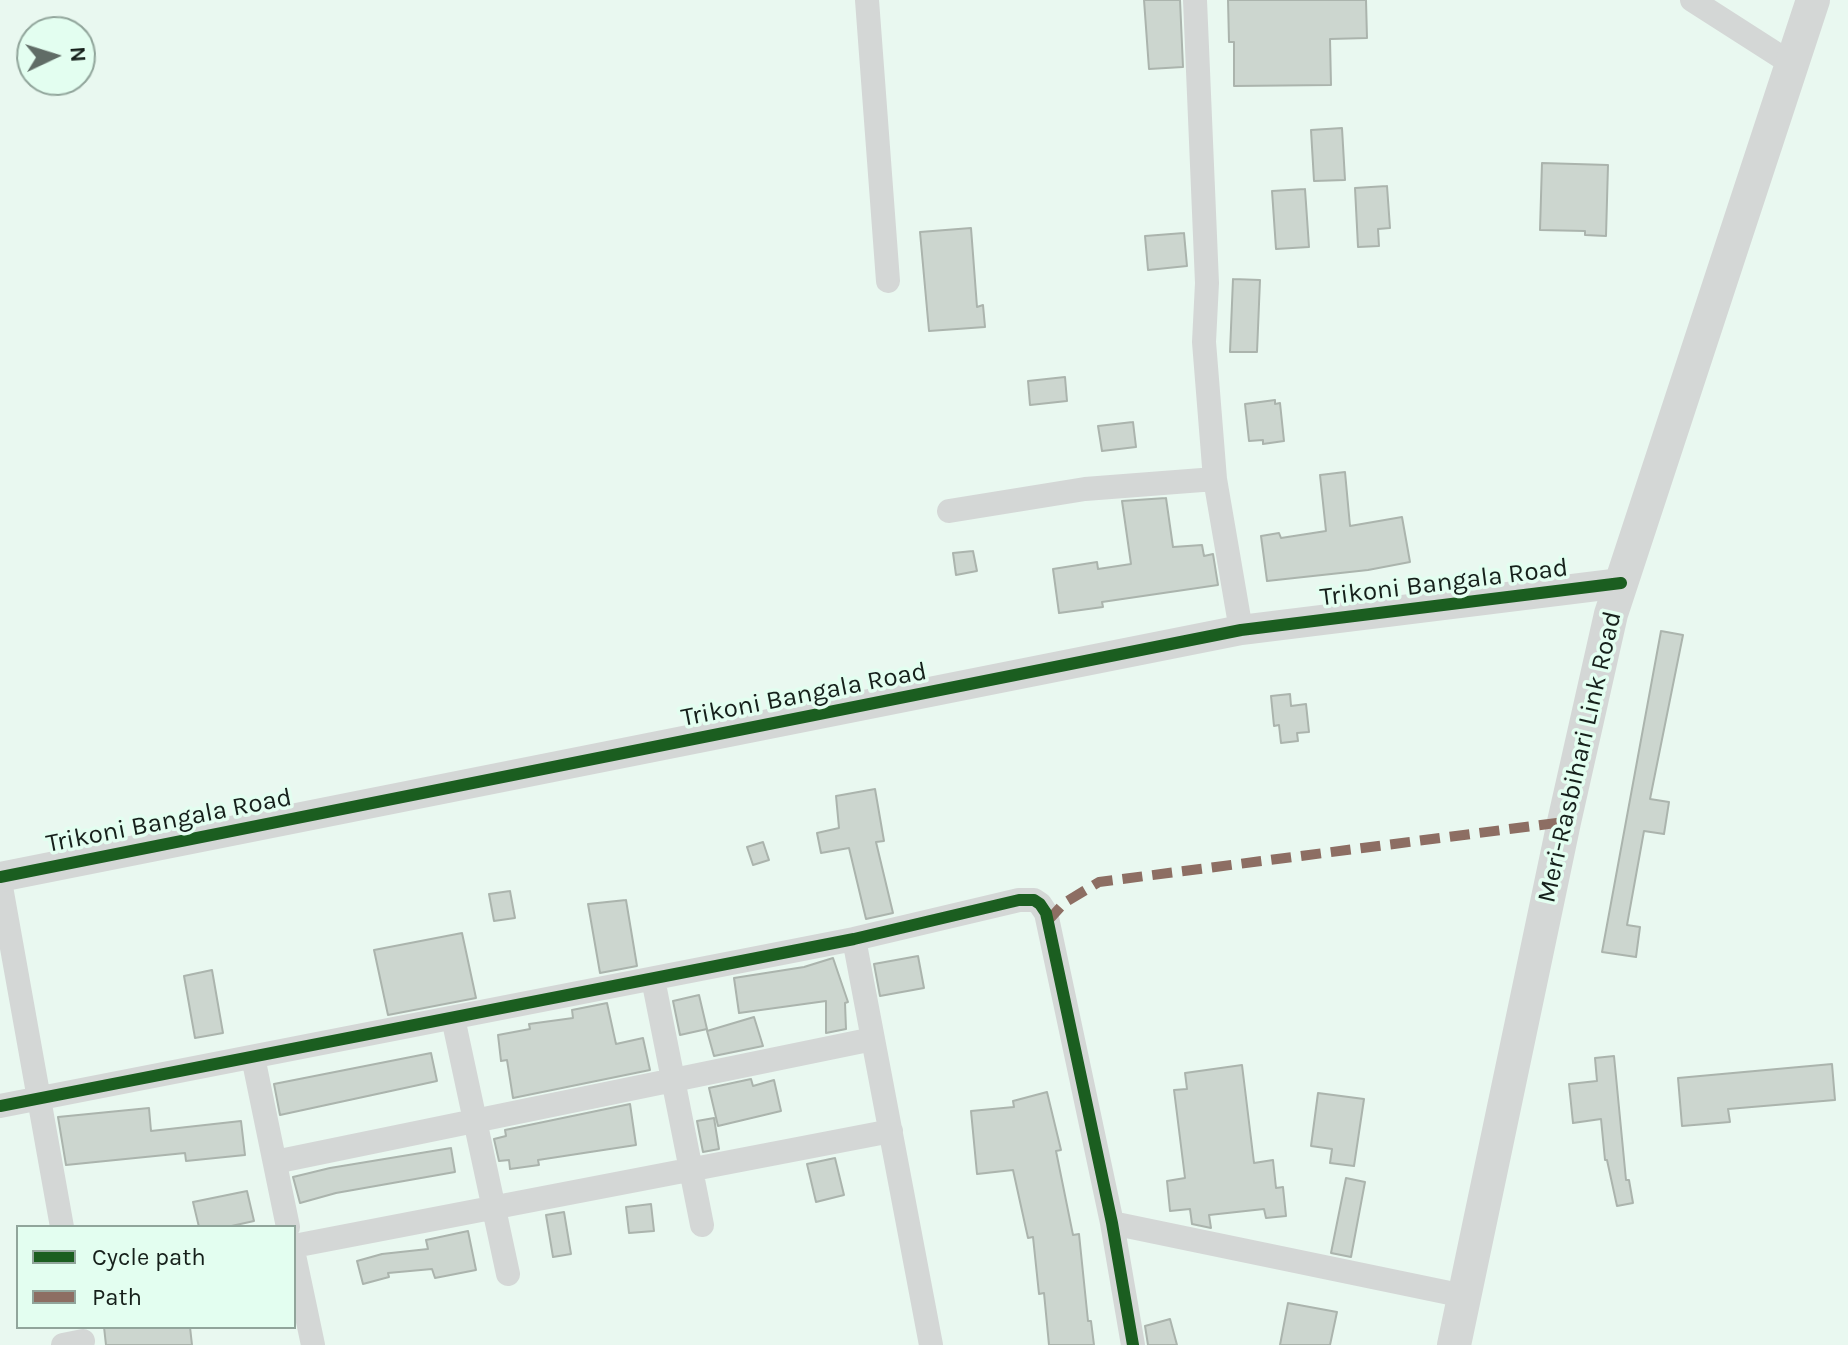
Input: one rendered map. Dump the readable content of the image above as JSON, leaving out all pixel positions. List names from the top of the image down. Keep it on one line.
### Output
{"streets":{"main road":["Meri-Rasbihari Link Road"],"street":["Trikoni Bangala Road"]},"crossings":[["Trikoni Bangala Road","Meri-Rasbihari Link Road"]],"legend":["Cycle path","Path"],"north":"right"}
